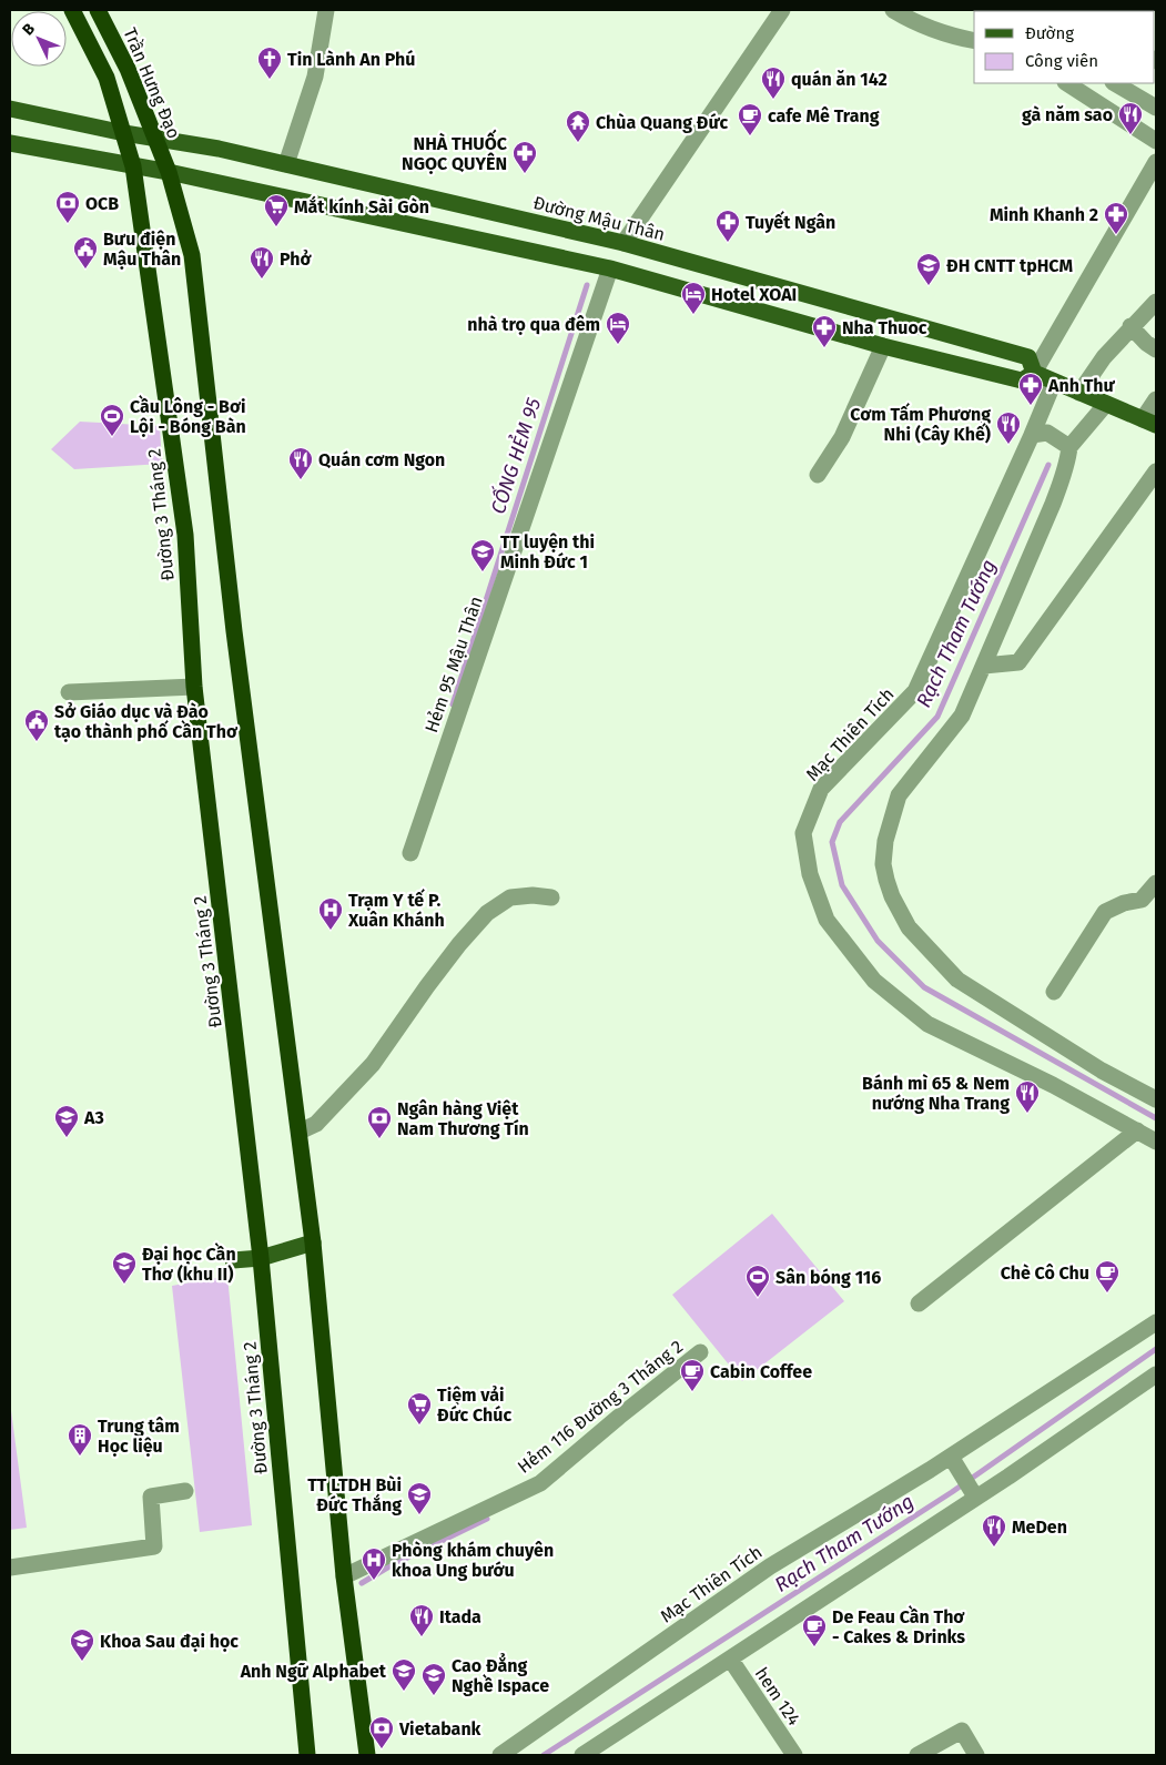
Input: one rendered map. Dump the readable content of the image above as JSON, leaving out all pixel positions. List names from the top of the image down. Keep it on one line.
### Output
{"streets":{"highway":["Trần Hưng Đạo","Đường 3 Tháng 2"],"main road":["Đường Mậu Thân"],"street":["Hẻm 95 Mậu Thân","Mạc Thiên Tích","Hẻm 116 Đường 3 Tháng 2","hem 124"]},"crossings":[["Trần Hưng Đạo","Đường Mậu Thân"],["Đường Mậu Thân","Đường 3 Tháng 2"],["Đường Mậu Thân","Hẻm 95 Mậu Thân"],["Đường Mậu Thân","Mạc Thiên Tích"]],"water":["CỐNG HẺM 95","Rạch Tham Tướng"],"places":{"church":["Tin Lành An Phú"],"restaurant":["quán ăn 142","gà năm sao","Phở","Cơm Tấm Phương Nhi (Cây Khế)","Quán cơm Ngon","Bánh mì 65 & Nem nướng Nha Trang","MeDen","Itada"],"cafe":["cafe Mê Trang","Chè Cô Chu","Cabin Coffee","De Feau Cần Thơ - Cakes & Drinks"],"temple":["Chùa Quang Đức"],"pharmacy":["NHÀ THUỐC NGỌC QUYÊN","Minh Khanh 2","Tuyết Ngân","Nha Thuoc","Anh Thư"],"bank":["OCB","Ngân hàng Việt Nam Thương Tín","Vietabank"],"supermarket":["Mắt kính Sài Gòn","Tiệm vải Đức Chúc"],"public building":["Bưu điện Mậu Thân","Sở Giáo dục và Đào tạo thành phố Cần Thơ"],"school or university":["ĐH CNTT tpHCM","TT luyện thi Minh Đức 1","A3","Đại học Cần Thơ (khu II)","TT LTDH Bùi Đức Thắng","Khoa Sau đại học","Anh Ngữ Alphabet","Cao Đẳng Nghề Ispace"],"hotel":["Hotel XOAI","nhà trọ qua đêm"],"sports":["Cầu Lông - Bơi Lội - Bóng Bàn","Sân bóng 116"],"hospital":["Trạm Y tế P. Xuân Khánh","Phòng khám chuyên khoa Ung bướu"],"building":["Trung tâm Học liệu"]},"legend":["Đường","Công viên"],"north":"top left"}
